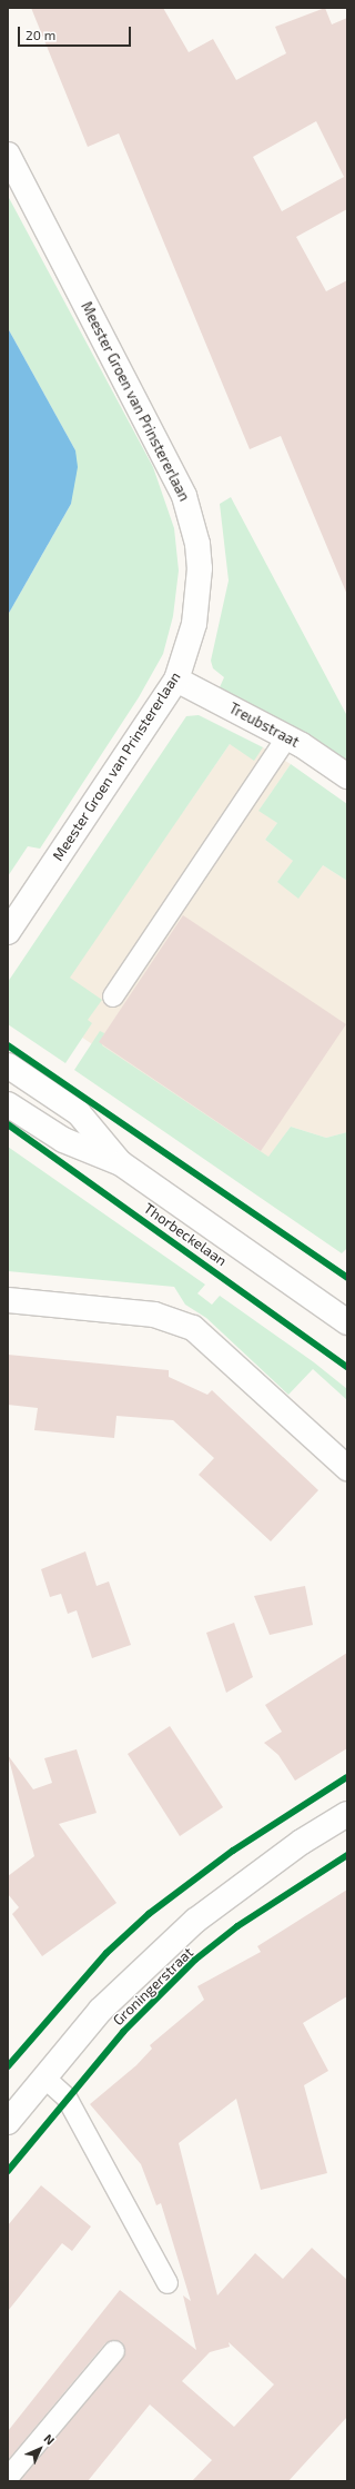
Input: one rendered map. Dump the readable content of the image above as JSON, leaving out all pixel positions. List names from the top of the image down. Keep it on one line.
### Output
{"streets":{"street":["Meester Groen van Prinstererlaan","Treubstraat","Thorbeckelaan","Groningerstraat"]},"crossings":[["Meester Groen van Prinstererlaan","Treubstraat"]],"scale_bar":"20 m","north":"top right"}
